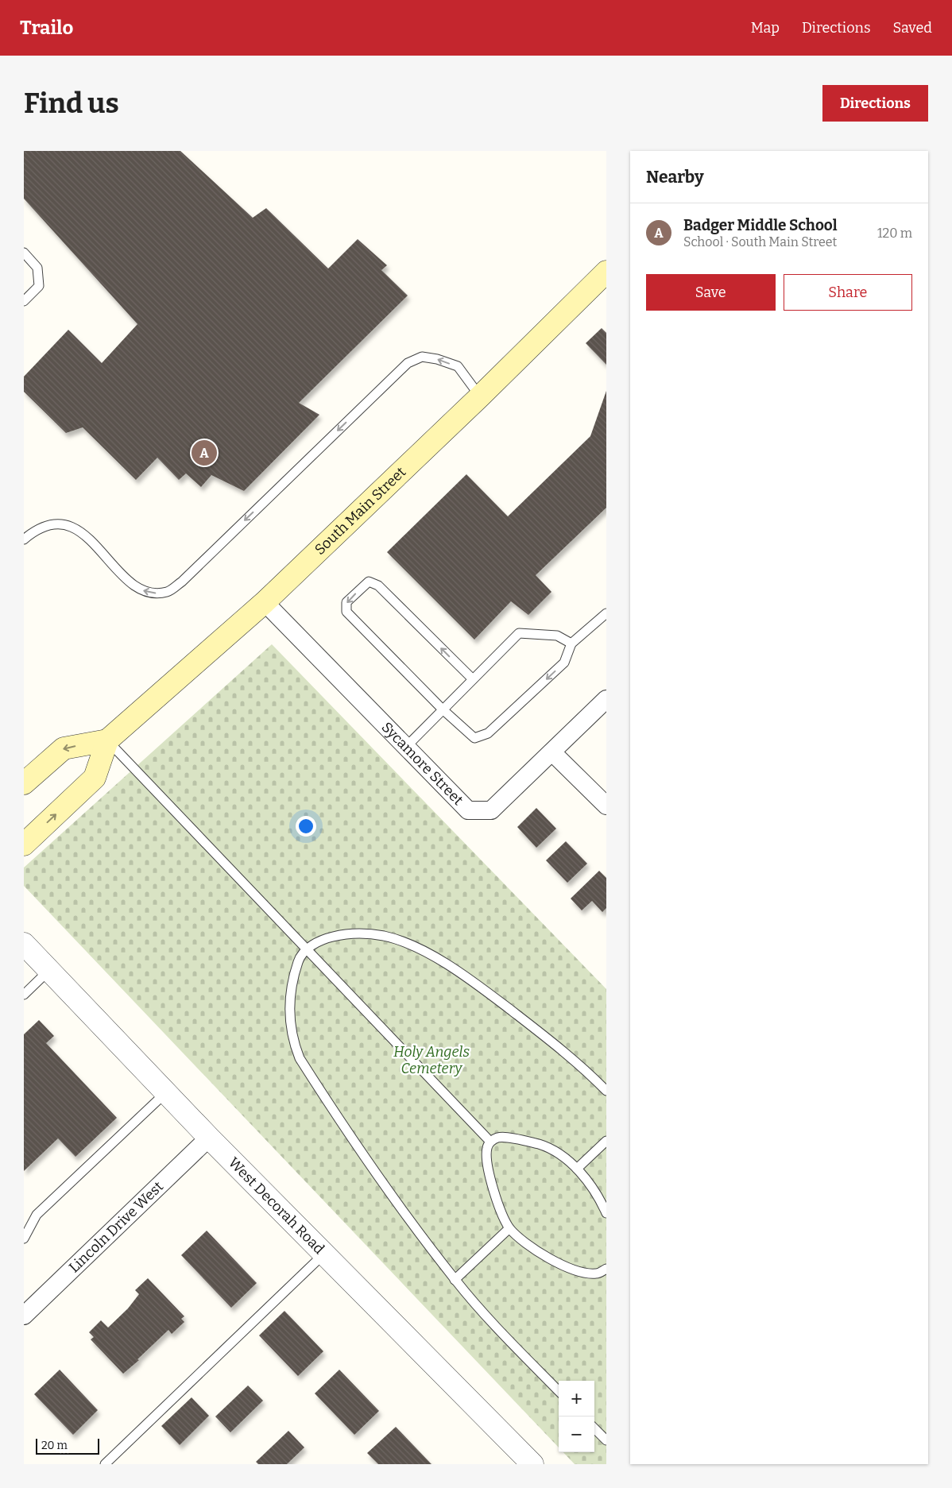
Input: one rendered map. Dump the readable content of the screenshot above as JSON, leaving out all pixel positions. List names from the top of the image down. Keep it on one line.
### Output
{"streets":{"main road":["South Main Street"],"street":["Sycamore Street","West Decorah Road","Lincoln Drive West"]},"crossings":[["South Main Street","Sycamore Street"],["West Decorah Road","Lincoln Drive West"]],"parks":["Holy Angels Cemetery"],"scale_bar":"20 m","page":{"header":"Trailo","nav":["Map","Directions","Saved"],"buttons":["Directions",["Save","Share"]],"title":"Find us","heading":"Nearby","list":[{"mark":"A","name":"Badger Middle School","note":"School · South Main Street","value":"120 m"}],"pins":"A","map_buttons":["+","−"],"scale":"20 m"}}
